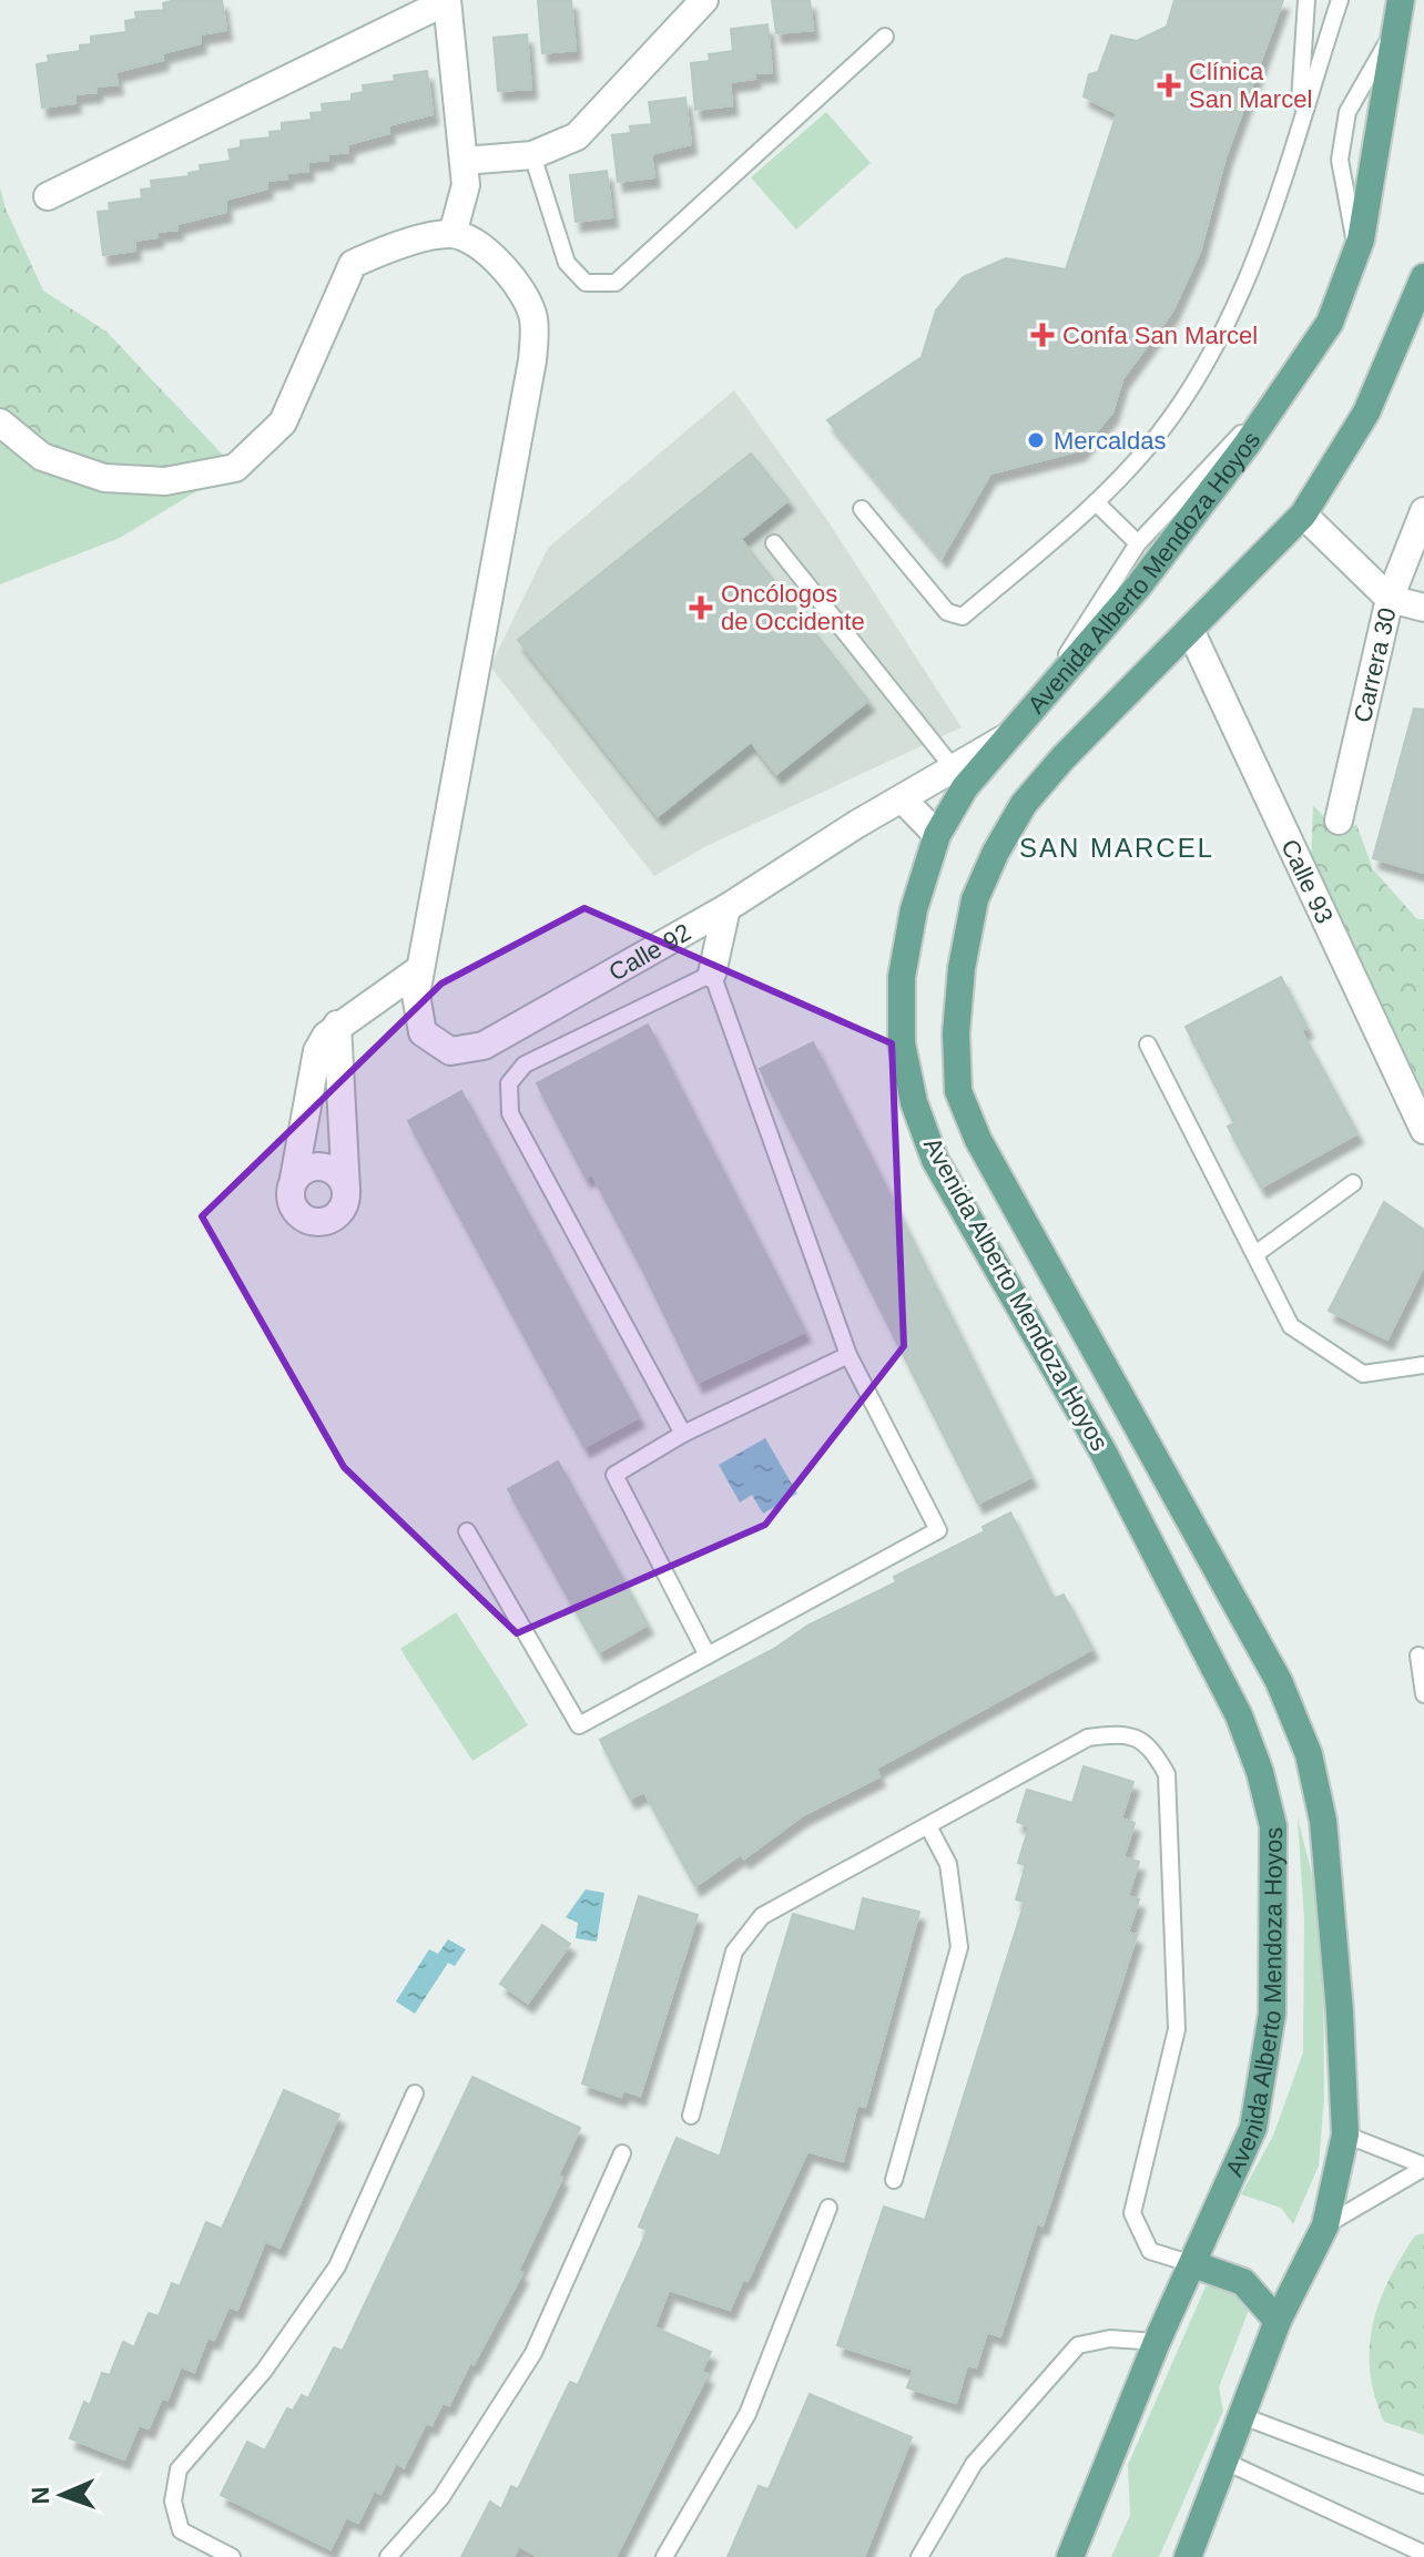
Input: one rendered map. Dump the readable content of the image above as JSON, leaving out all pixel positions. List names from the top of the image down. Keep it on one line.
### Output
{"streets":{"main road":["Avenida Alberto Mendoza Hoyos"],"street":["Carrera 30","Calle 93","Calle 92"]},"crossings":[["Avenida Alberto Mendoza Hoyos","Calle 93"],["Avenida Alberto Mendoza Hoyos","Calle 92"]],"districts":["SAN MARCEL"],"places":{"health":["Clínica San Marcel","Confa San Marcel","Oncólogos de Occidente"],"other":["Mercaldas"]},"north":"left"}
